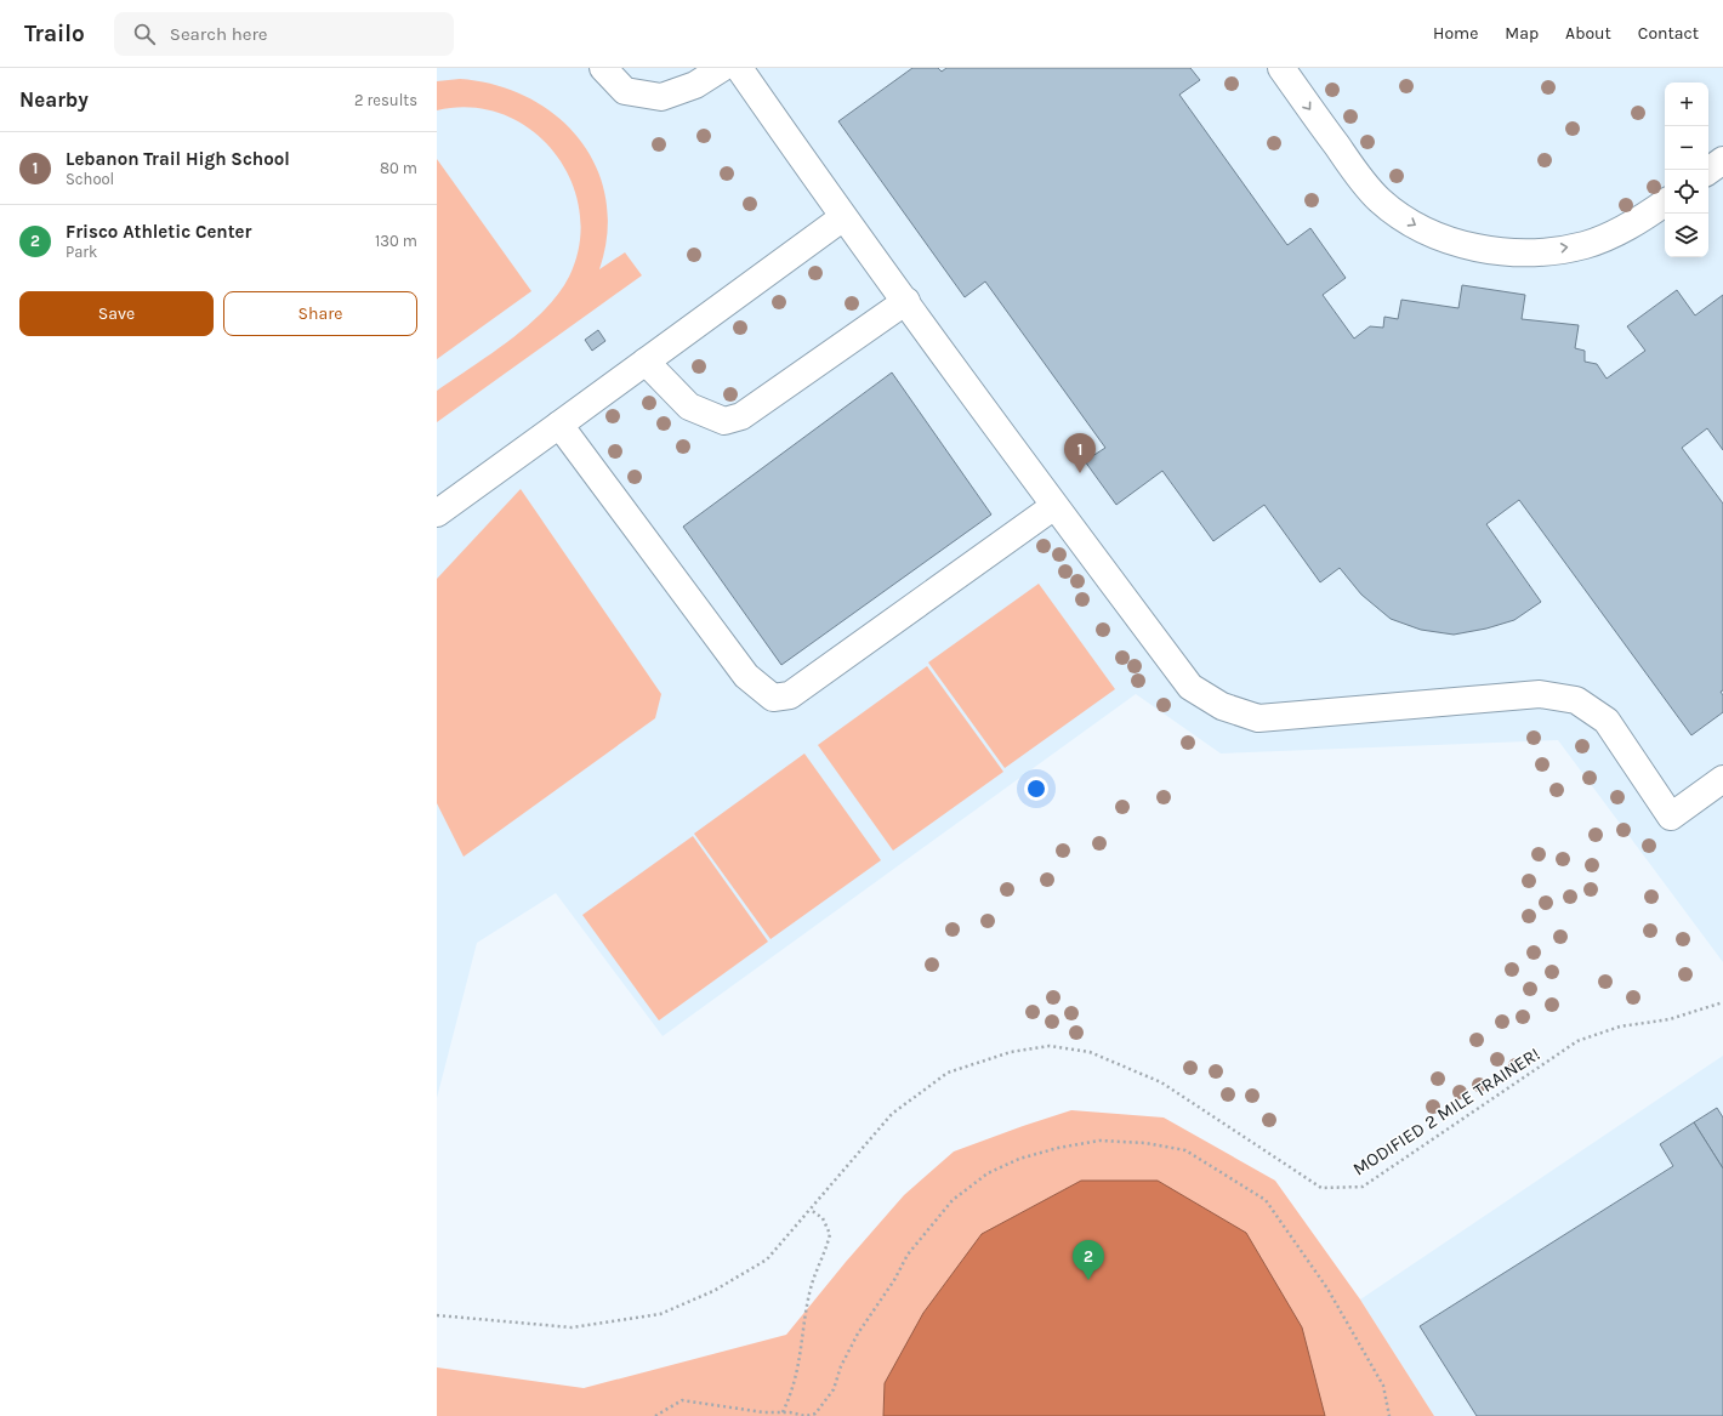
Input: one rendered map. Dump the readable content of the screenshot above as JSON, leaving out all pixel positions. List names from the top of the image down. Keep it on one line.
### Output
{"streets":{"path":["MODIFIED 2 MILE TRAINER!"]},"page":{"header":"Trailo","search":"Search here","nav":["Home","Map","About","Contact"],"heading":["Nearby","2 results"],"map_buttons":["+","−"],"list":[{"mark":"1","name":"Lebanon Trail High School","note":"School","value":"80 m"},{"mark":"2","name":"Frisco Athletic Center","note":"Park","value":"130 m"}],"buttons":["Save","Share"],"pins":["1","2"]}}
